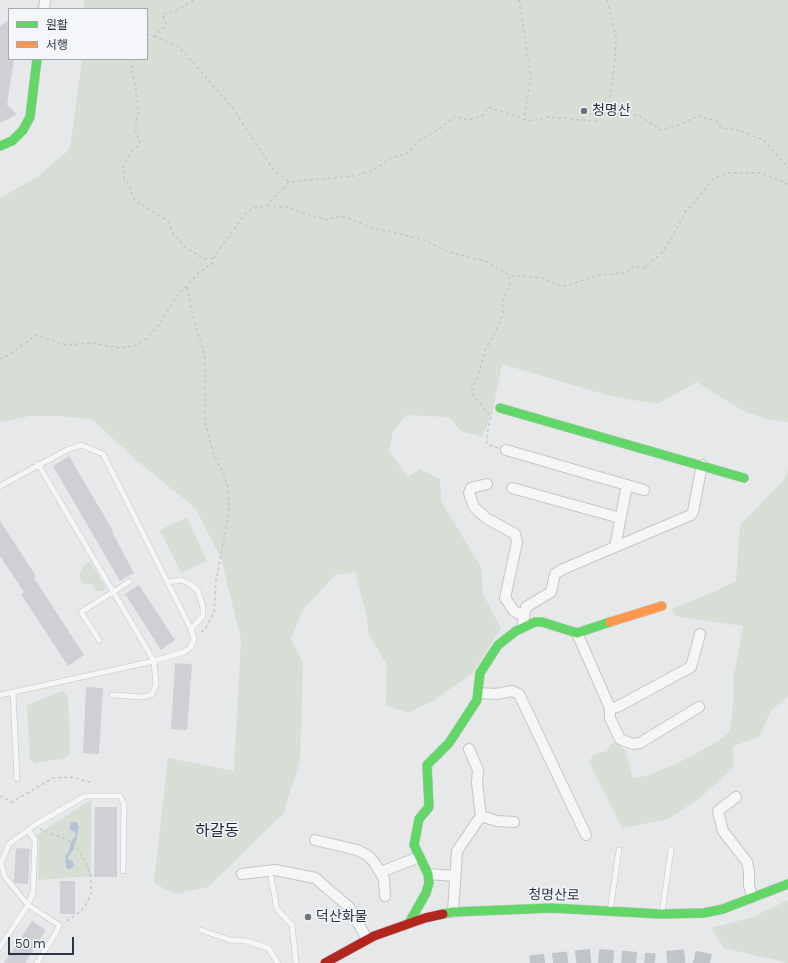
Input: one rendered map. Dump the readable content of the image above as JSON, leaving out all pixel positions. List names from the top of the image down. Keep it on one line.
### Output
{"streets":{"street":["청명산로"]},"districts":["하갈동"],"places":["청명산","덕산화물"],"legend":["원활","서행"],"scale_bar":"50 m"}
